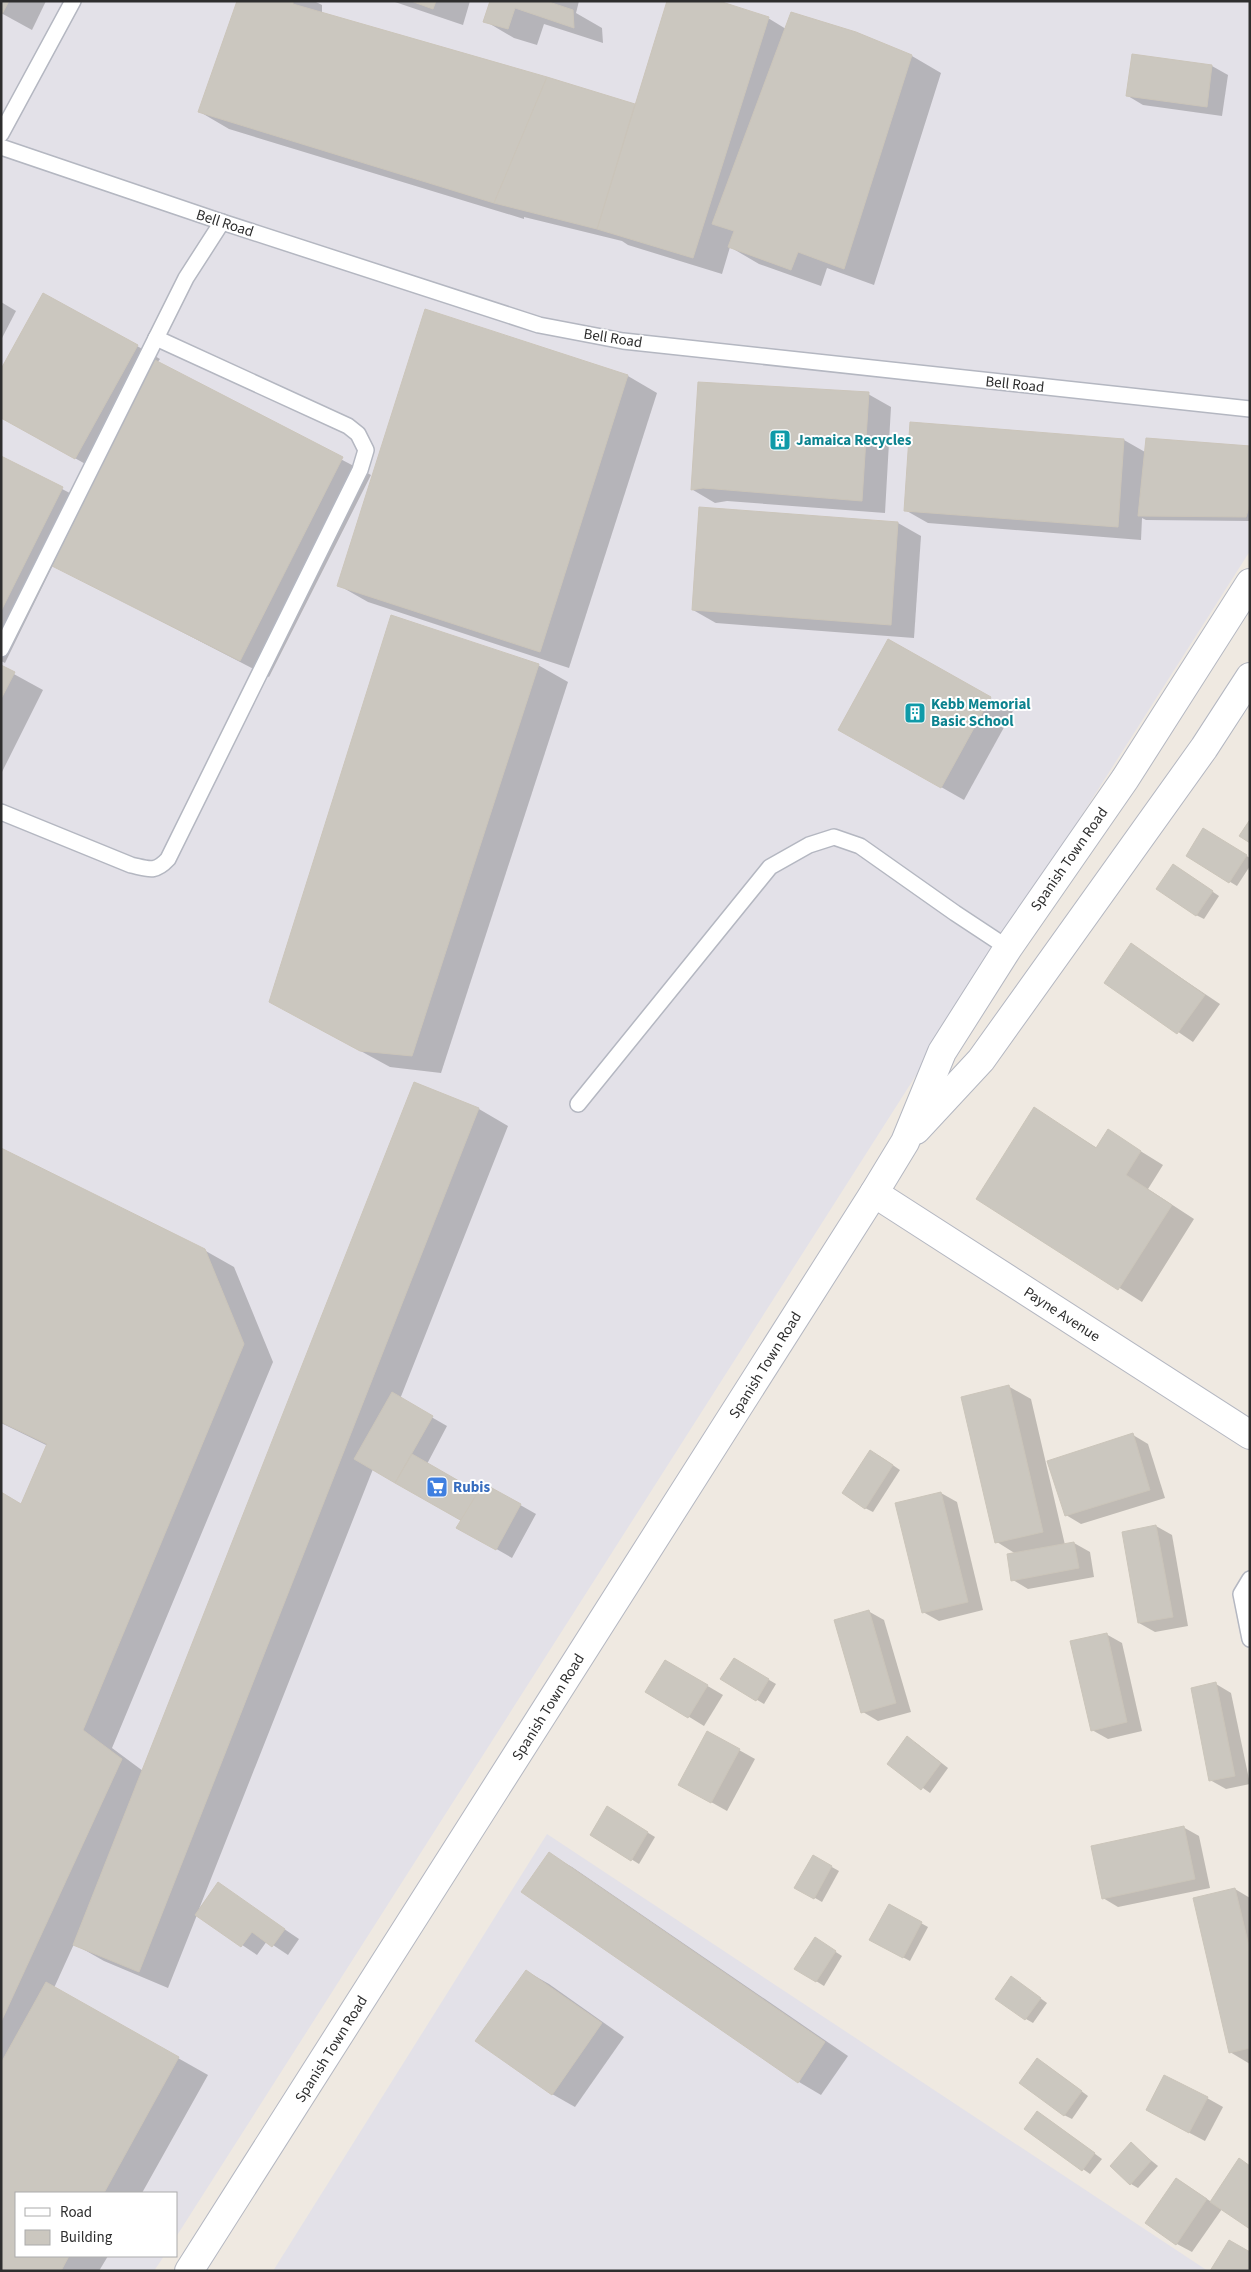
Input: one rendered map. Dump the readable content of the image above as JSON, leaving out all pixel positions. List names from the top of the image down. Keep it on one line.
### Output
{"streets":{"main road":["Spanish Town Road","Payne Avenue"],"lane":["Bell Road"]},"crossings":[["Spanish Town Road","Payne Avenue"]],"places":{"building":["Jamaica Recycles","Kebb Memorial Basic School"],"supermarket":["Rubis"]},"legend":["Road","Building"]}
